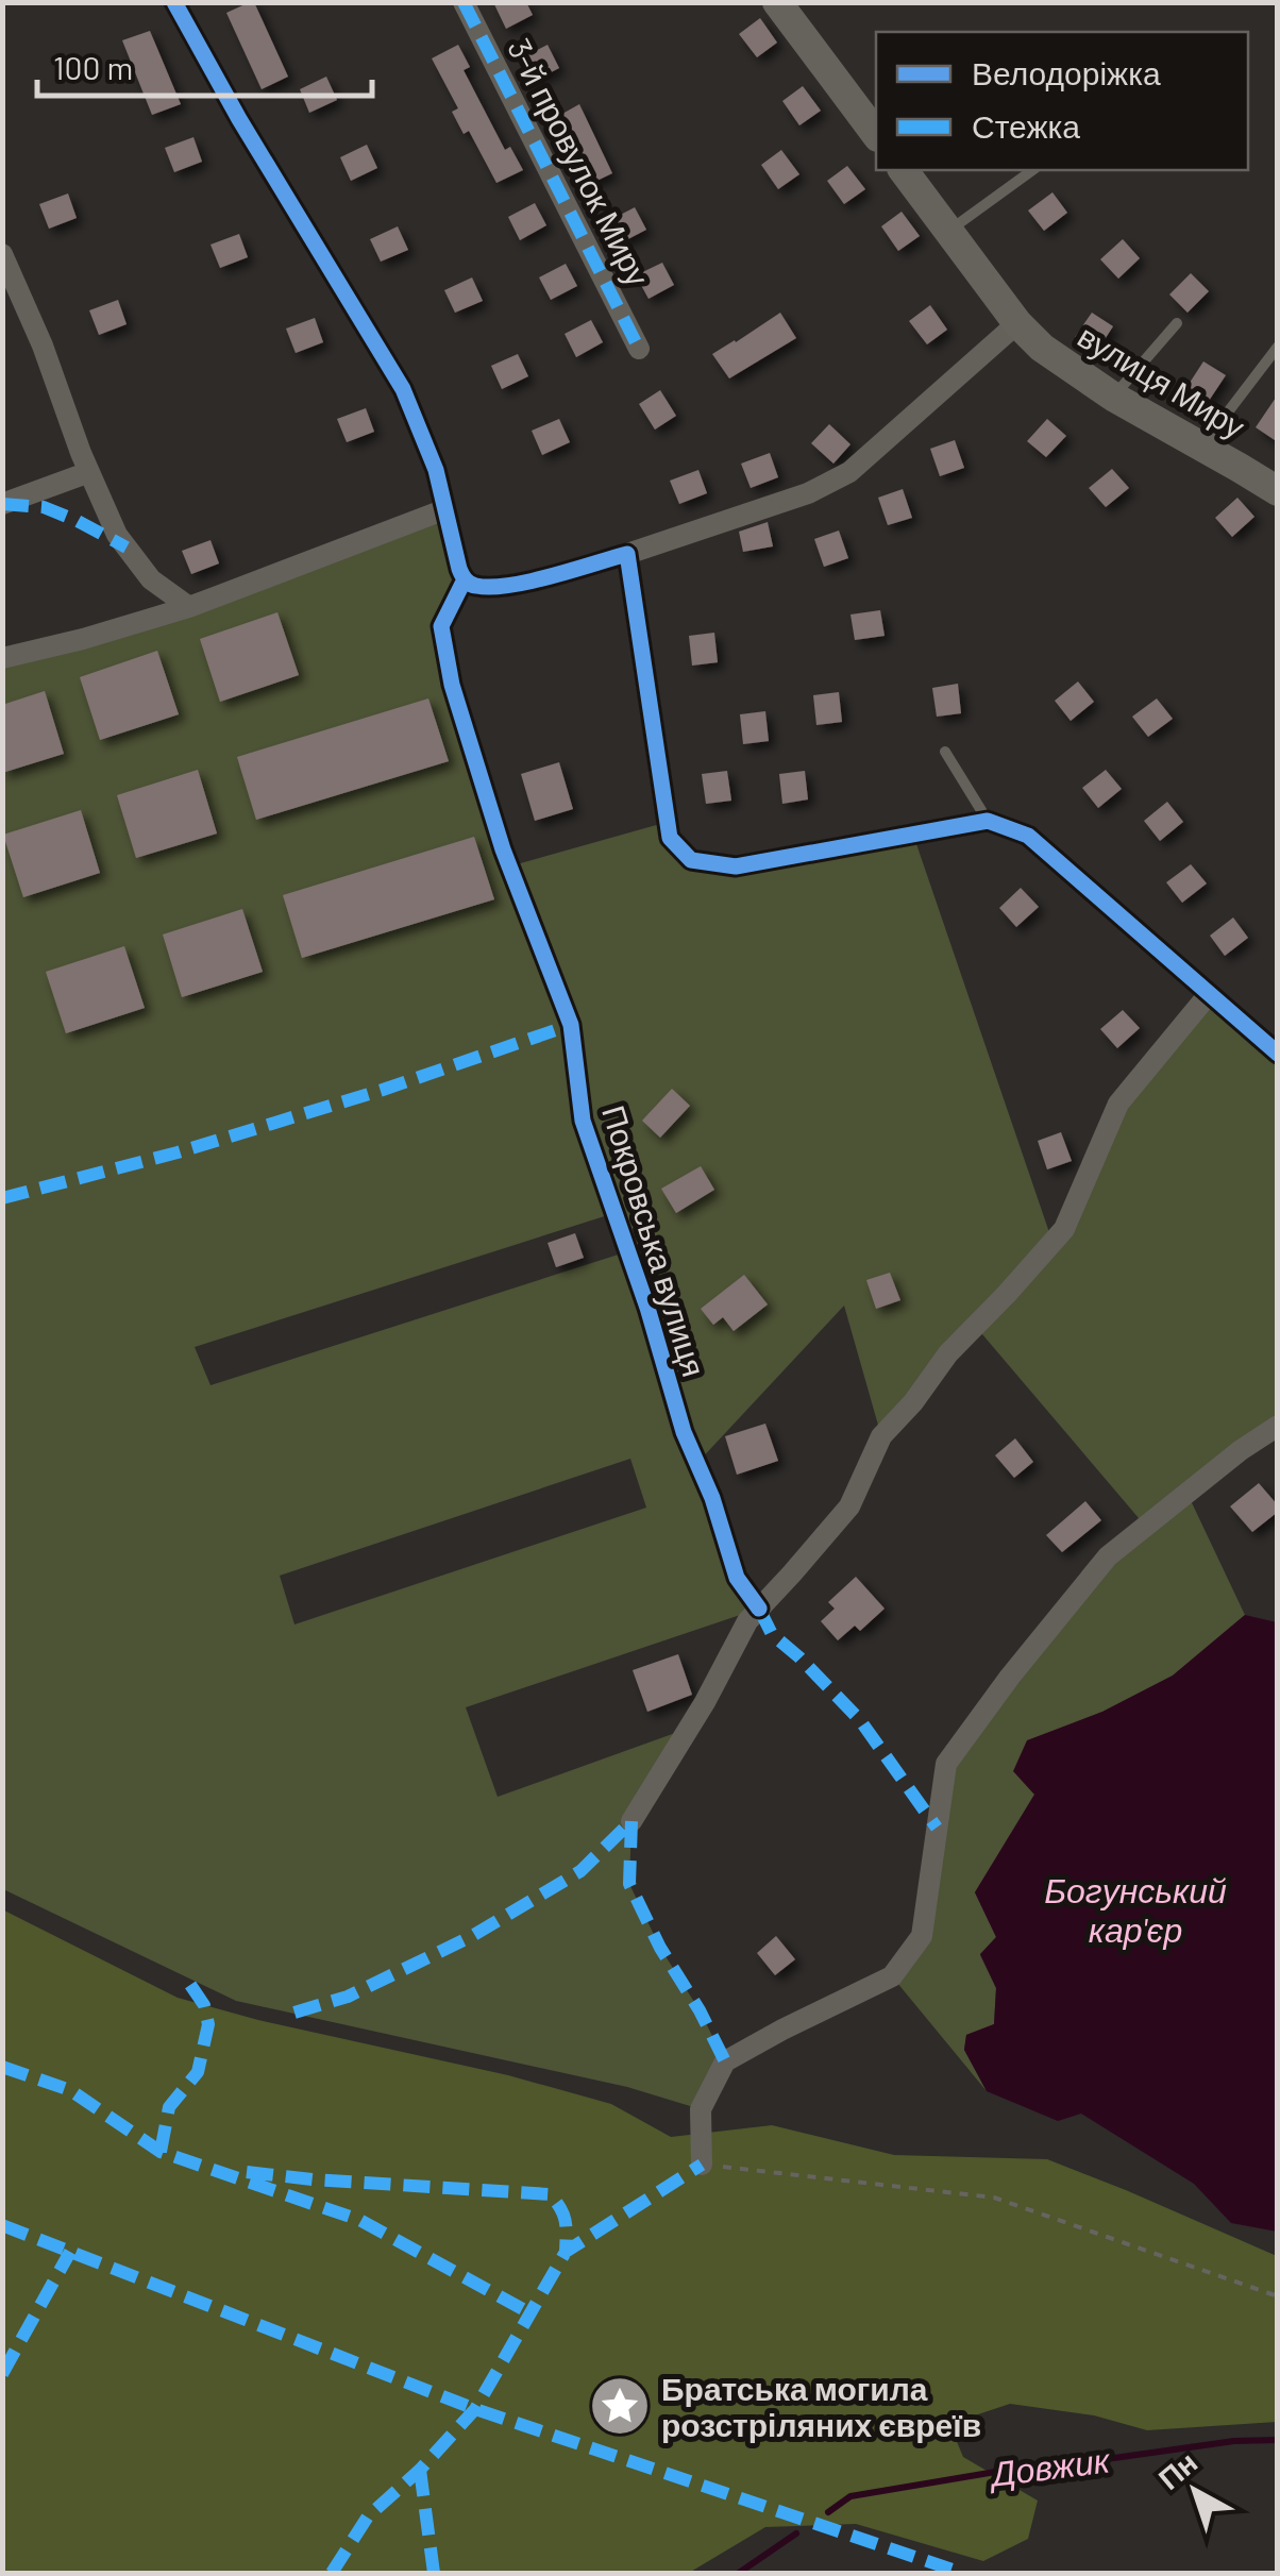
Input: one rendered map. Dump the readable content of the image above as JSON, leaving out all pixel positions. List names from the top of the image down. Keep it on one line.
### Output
{"streets":{"street":["3-й провулок Миру","вулиця Миру","Покровська вулиця"]},"water":["Богунський кар'єр","Довжик"],"places":{"place":["Братська могила розстріляних євреїв"]},"legend":["Велодоріжка","Стежка"],"scale_bar":"100 m","north":"top left"}
